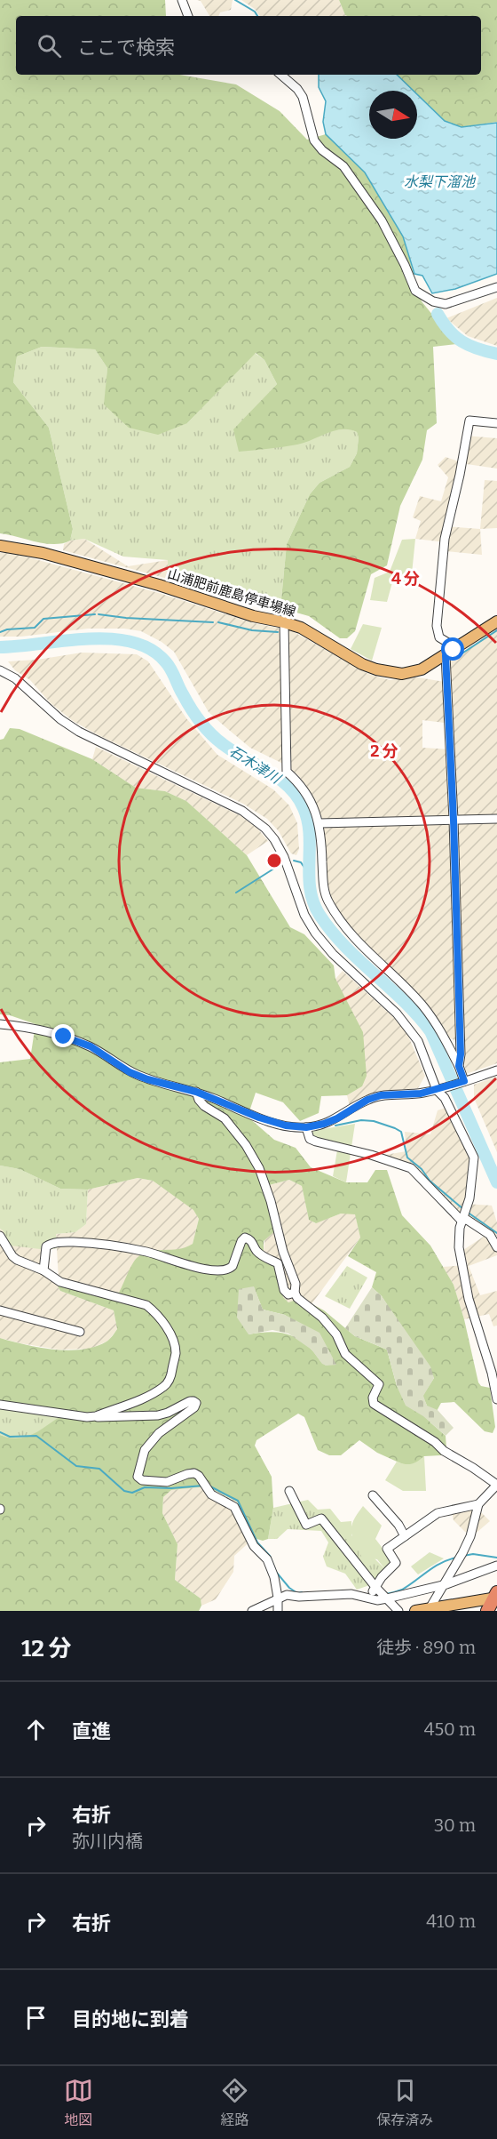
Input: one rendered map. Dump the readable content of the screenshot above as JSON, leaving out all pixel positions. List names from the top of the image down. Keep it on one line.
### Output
{"streets":{"main road":["山浦肥前鹿島停車場線"]},"water":["水梨下溜池","石木津川"],"north":"right","page":{"search":"ここで検索","heading":["12 分","徒歩 · 890 m"],"list":[["直進","450 m"],["右折","弥川内橋","30 m"],["右折","410 m"],"目的地に到着"],"nav":["地図","経路","保存済み"]},"rings":["4 分","2 分"]}
